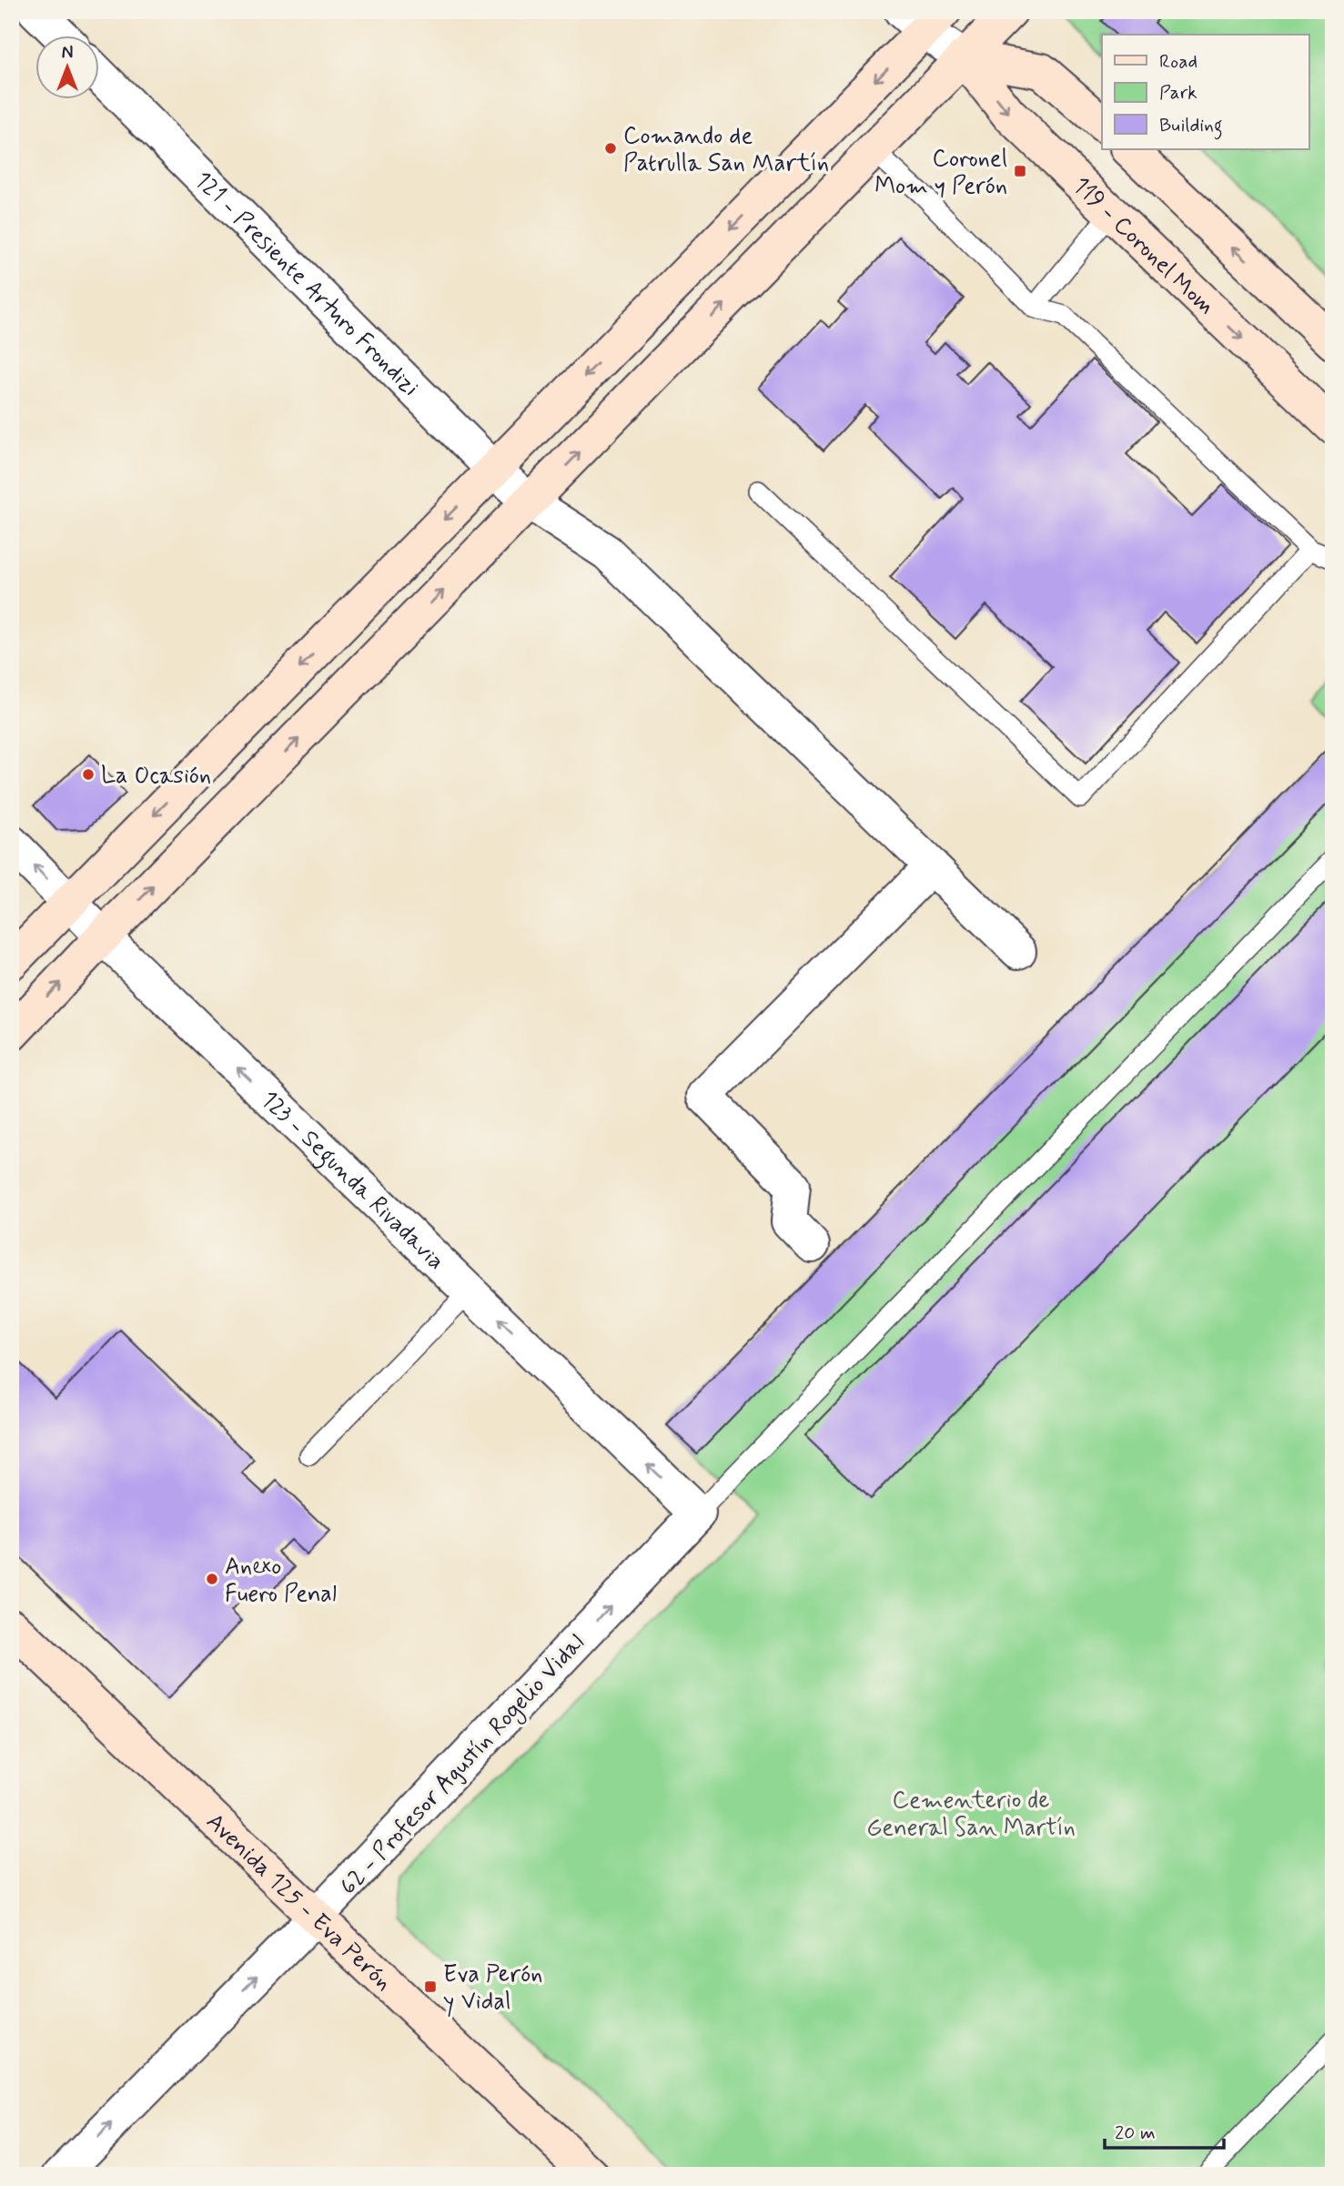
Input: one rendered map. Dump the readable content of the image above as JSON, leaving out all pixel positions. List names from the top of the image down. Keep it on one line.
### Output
{"streets":{"main road":["119 - Coronel Mom","Avenida 125 - Eva Perón"],"street":["121 - Presiente Arturo Frondizi","123 - Segunda Rivadavia","62 - Profesor Agustín Rogelio Vidal"]},"crossings":[["123 - Segunda Rivadavia","62 - Profesor Agustín Rogelio Vidal"],["62 - Profesor Agustín Rogelio Vidal","Avenida 125 - Eva Perón"]],"one_way":["119 - Coronel Mom","123 - Segunda Rivadavia","62 - Profesor Agustín Rogelio Vidal"],"parks":["Cementerio de General San Martín"],"places":{"other":["Comando de Patrulla San Martín","La Ocasión","Anexo Fuero Penal"],"transit":["Coronel Mom y Perón","Eva Perón y Vidal"]},"legend":["Road","Park","Building"],"scale_bar":"20 m","north":"top"}
